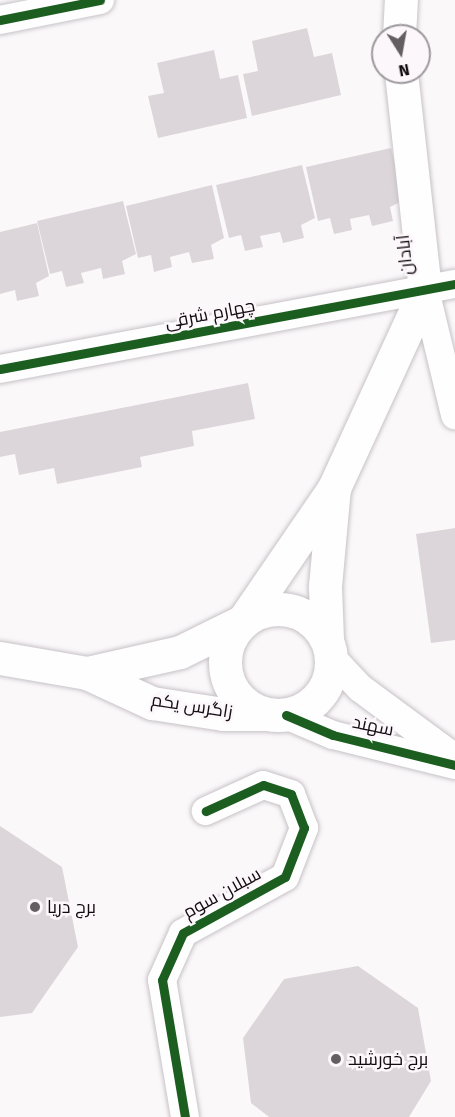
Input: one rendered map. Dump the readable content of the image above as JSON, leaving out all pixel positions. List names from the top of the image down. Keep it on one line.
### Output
{"streets":{"main road":["آبادان","زاگرس یکم"],"street":["چهارم شرقی","سهند","سبلان سوم"]},"crossings":[["آبادان","چهارم شرقی"],["آبادان","زاگرس یکم"],["آبادان","سهند"],["زاگرس یکم","سهند"]],"places":["برج دریا","برج خورشید"],"north":"bottom"}
